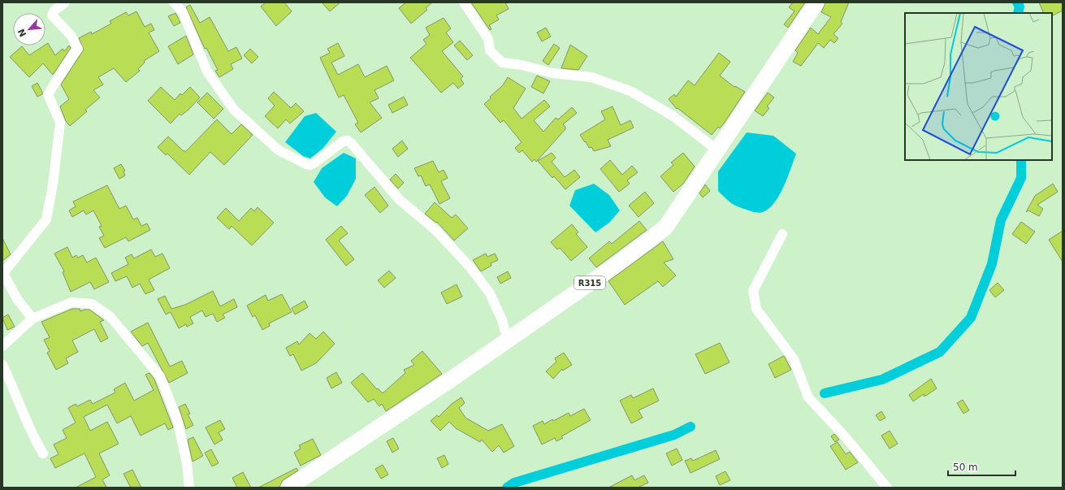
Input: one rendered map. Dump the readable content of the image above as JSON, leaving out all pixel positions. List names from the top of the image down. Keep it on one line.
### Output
{"streets":{"main road":["R315"]},"scale_bar":"50 m","north":"bottom left"}
